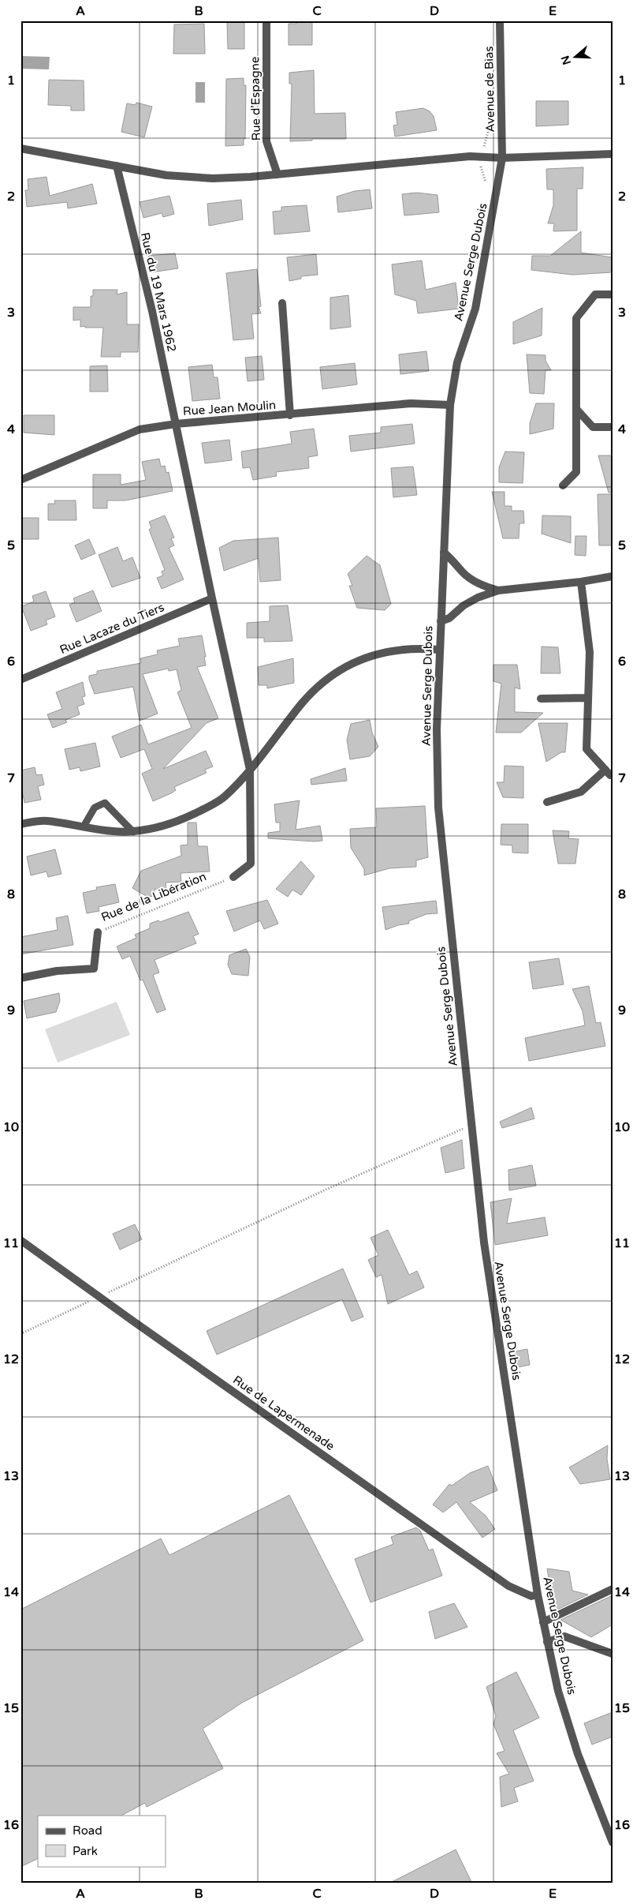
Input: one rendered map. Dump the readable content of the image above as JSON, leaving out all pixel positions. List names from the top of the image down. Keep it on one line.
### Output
{"streets":{"street":["Avenue de Bias","Rue d'Espagne","Avenue Serge Dubois","Rue du 19 Mars 1962","Rue Jean Moulin","Rue Lacaze du Tiers","Rue de la Libération","Rue de Lapermenade"]},"crossings":[["Avenue de Bias","Avenue Serge Dubois"],["Avenue Serge Dubois","Rue Jean Moulin"],["Avenue Serge Dubois","Rue de Lapermenade"],["Rue du 19 Mars 1962","Rue Jean Moulin"]],"legend":["Road","Park"],"north":"left","grid":{"columns":["A","B","C","D","E"],"rows":["1","2","3","4","5","6","7","8","9","10","11","12","13","14","15","16"]}}
